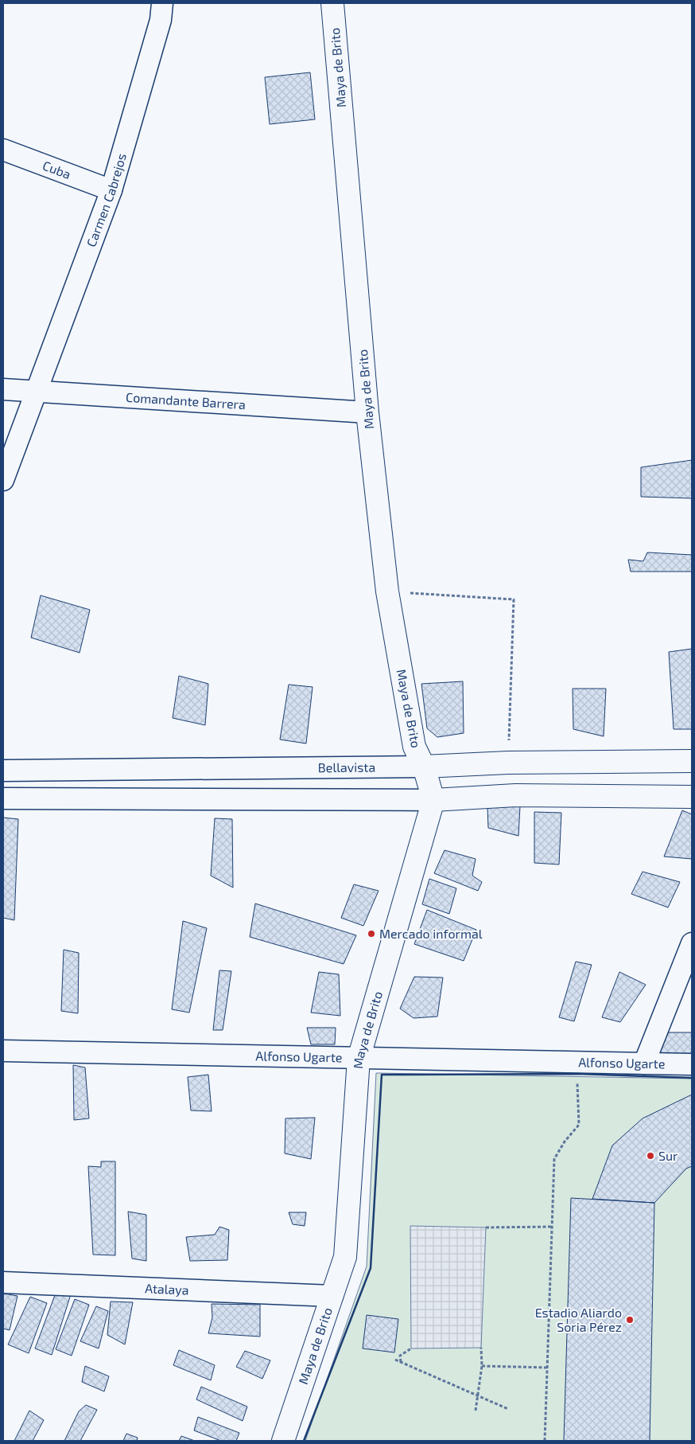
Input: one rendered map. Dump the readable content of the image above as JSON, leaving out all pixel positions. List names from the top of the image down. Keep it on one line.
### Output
{"streets":{"street":["Maya de Brito","Cuba","Carmen Cabrejos","Comandante Barrera","Bellavista","Alfonso Ugarte","Atalaya"]},"crossings":[["Maya de Brito","Comandante Barrera"],["Maya de Brito","Bellavista"],["Maya de Brito","Alfonso Ugarte"],["Maya de Brito","Atalaya"],["Cuba","Carmen Cabrejos"],["Carmen Cabrejos","Comandante Barrera"]],"places":["Mercado informal","Sur","Estadio Aliardo Soria Pérez"]}
